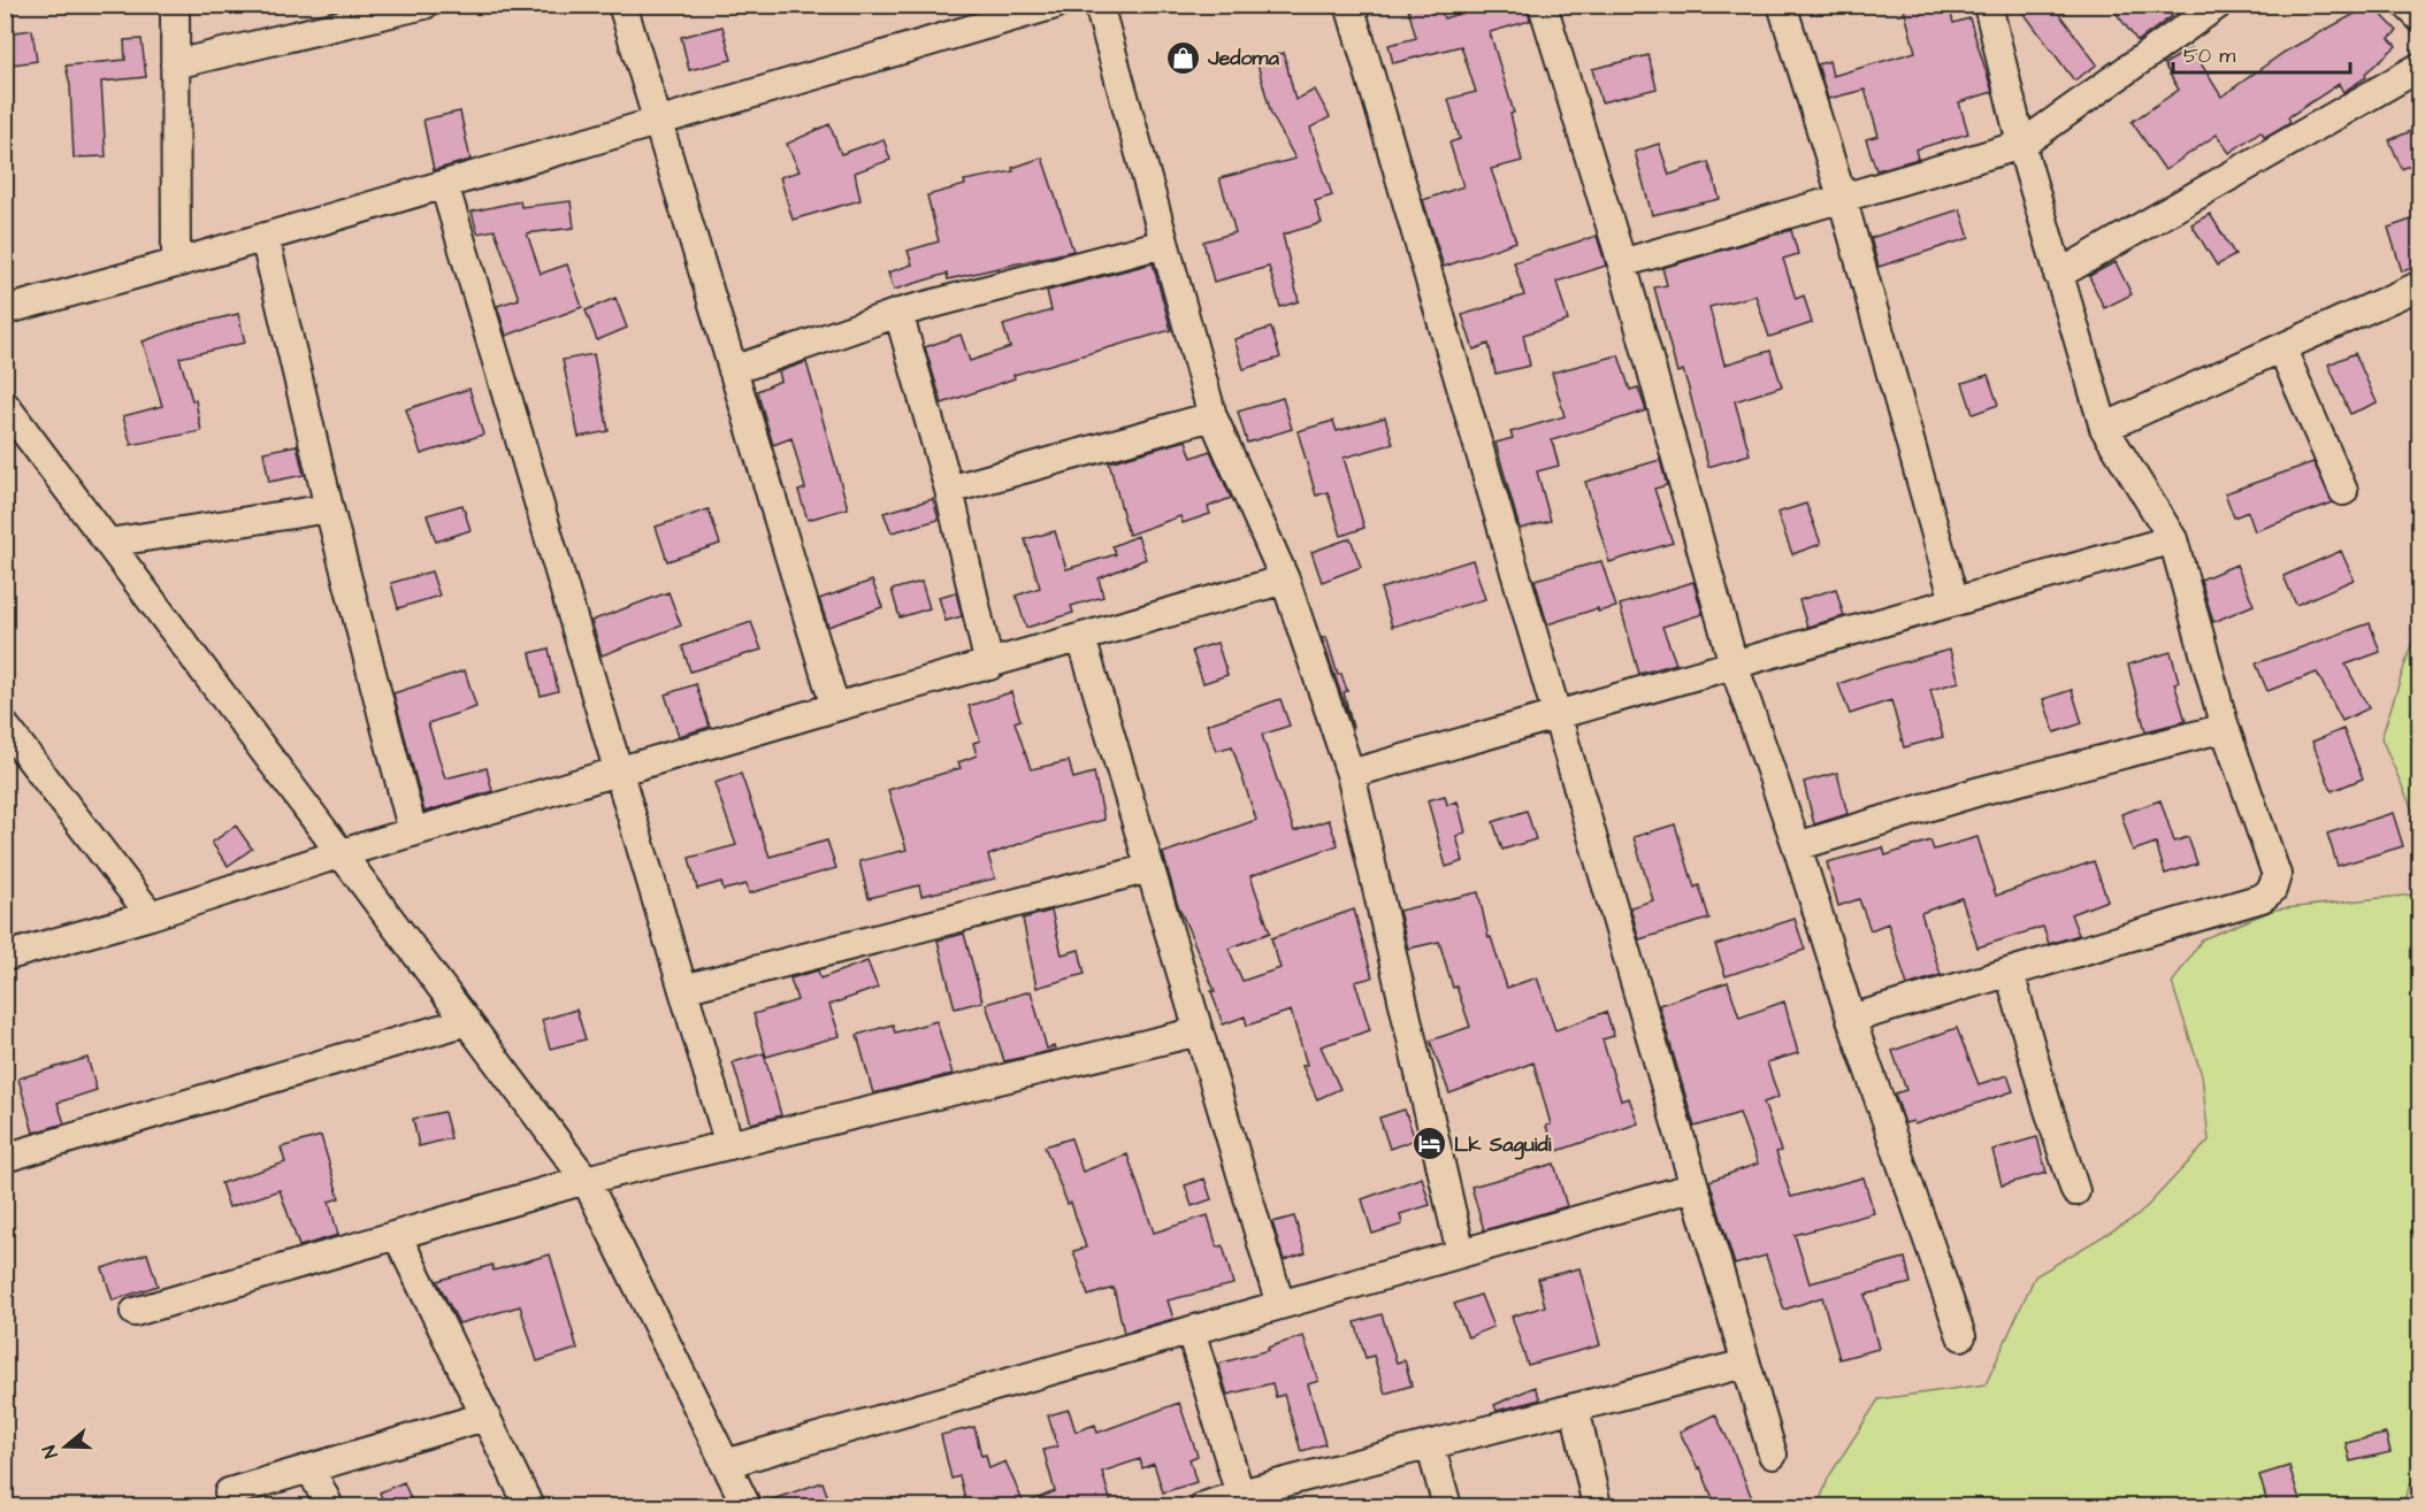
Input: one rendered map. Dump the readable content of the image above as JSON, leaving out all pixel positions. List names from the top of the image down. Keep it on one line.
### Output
{"places":{"shop":["Jedoma"],"hotel":["Lk Saguidi"]},"scale_bar":"50 m","north":"left"}
